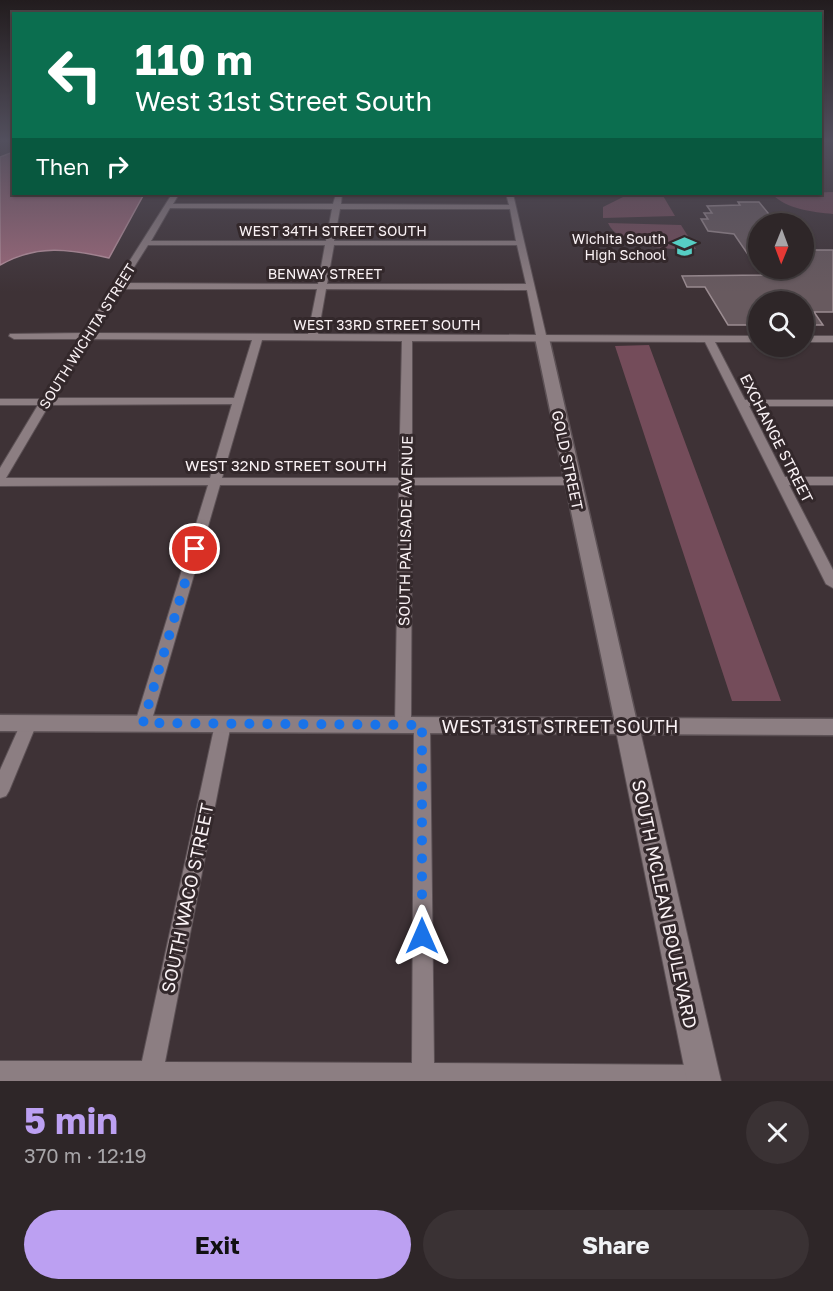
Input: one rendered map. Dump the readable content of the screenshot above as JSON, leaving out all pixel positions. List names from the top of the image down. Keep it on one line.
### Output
{"streets":{"main road":["SOUTH MCLEAN BOULEVARD"],"street":["WEST 34TH STREET SOUTH","BENWAY STREET","WEST 33RD STREET SOUTH","SOUTH WICHITA STREET","EXCHANGE STREET","GOLD STREET","WEST 32ND STREET SOUTH","SOUTH PALISADE AVENUE","WEST 31ST STREET SOUTH","SOUTH WACO STREET"]},"crossings":[["WEST 34TH STREET SOUTH","SOUTH WICHITA STREET"],["WEST 34TH STREET SOUTH","GOLD STREET"],["BENWAY STREET","SOUTH WICHITA STREET"],["BENWAY STREET","GOLD STREET"],["WEST 33RD STREET SOUTH","SOUTH WICHITA STREET"],["WEST 33RD STREET SOUTH","EXCHANGE STREET"],["WEST 33RD STREET SOUTH","GOLD STREET"],["WEST 33RD STREET SOUTH","SOUTH PALISADE AVENUE"],["SOUTH WICHITA STREET","WEST 32ND STREET SOUTH"],["GOLD STREET","WEST 32ND STREET SOUTH"],["GOLD STREET","WEST 31ST STREET SOUTH"],["GOLD STREET","SOUTH MCLEAN BOULEVARD"],["WEST 32ND STREET SOUTH","SOUTH PALISADE AVENUE"],["SOUTH PALISADE AVENUE","WEST 31ST STREET SOUTH"],["WEST 31ST STREET SOUTH","SOUTH WACO STREET"],["WEST 31ST STREET SOUTH","SOUTH MCLEAN BOULEVARD"]],"places":{"school or university":["Wichita South High School"]},"north":"bottom","page":{"turn":["110 m","West 31st Street South"],"then":"Then","heading":["5 min","370 m · 12:19"],"buttons":["Exit","Share"]}}
